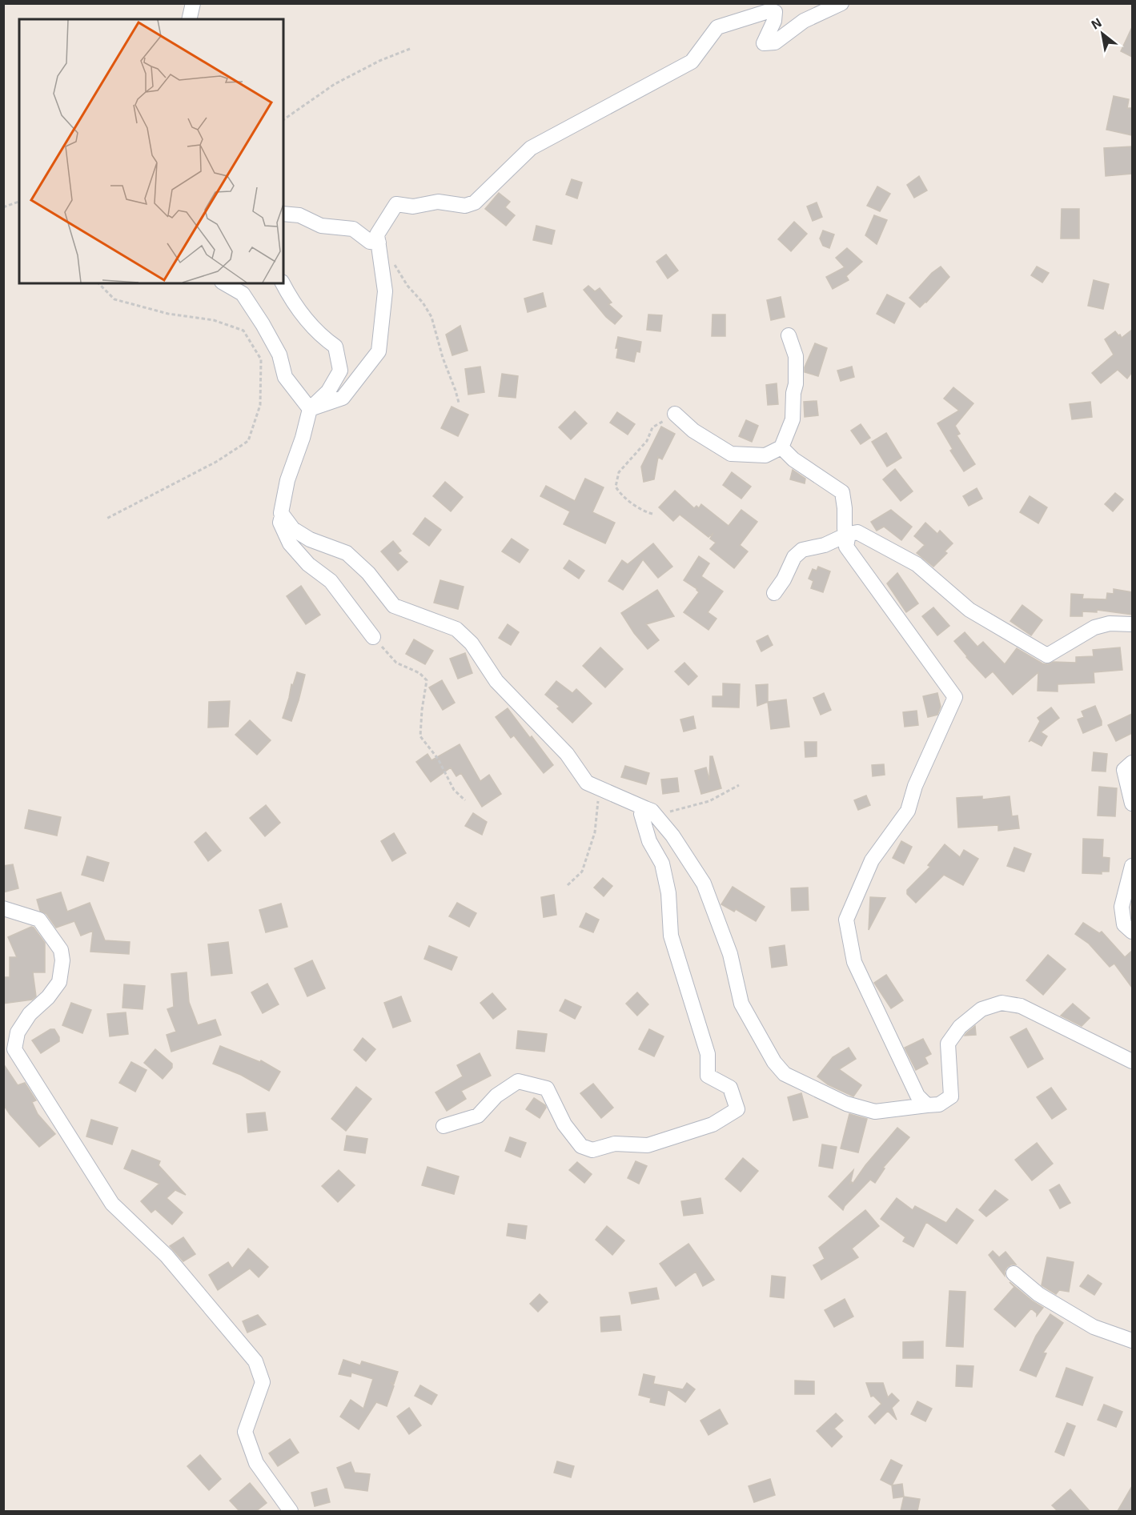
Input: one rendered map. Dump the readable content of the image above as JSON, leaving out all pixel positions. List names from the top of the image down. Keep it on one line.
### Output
{"north":"top left"}
